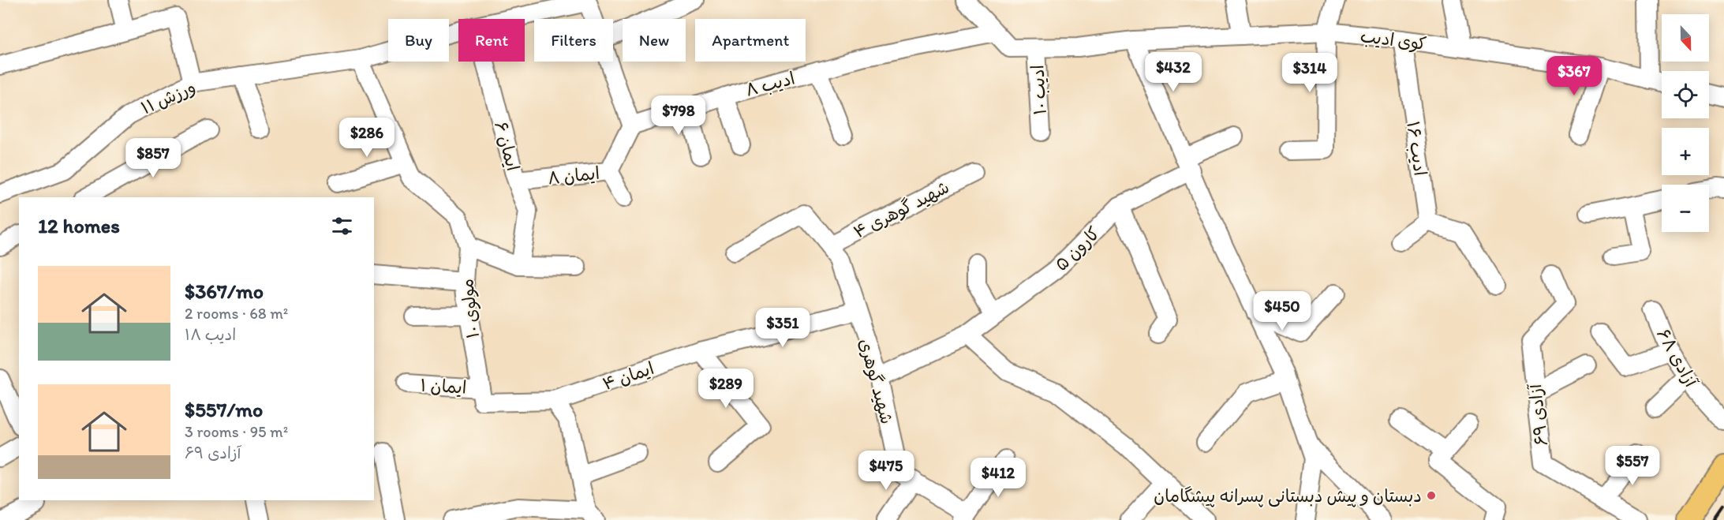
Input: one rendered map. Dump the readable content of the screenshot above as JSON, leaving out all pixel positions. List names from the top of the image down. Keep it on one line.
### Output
{"streets":{"street":["کوی ادیب","ادیب ۸","ادیب ۱۰","ورزش ۱۱","ایمان ۶","ادیب ۱۶","ایمان ۸","شهید گوهری ۴","کارون ۵","مولوی ۱۰","آزادی ۶۸","ایمان ۴","شهید گوهری","ایمان ۱","آزادی ۶۹"]},"crossings":[["کوی ادیب","ادیب ۸"],["کوی ادیب","ادیب ۱۰"],["کوی ادیب","ادیب ۱۶"],["ادیب ۸","ایمان ۸"],["ورزش ۱۱","مولوی ۱۰"],["ایمان ۶","ایمان ۸"],["شهید گوهری ۴","شهید گوهری"],["کارون ۵","شهید گوهری"],["مولوی ۱۰","ایمان ۱"],["ایمان ۴","شهید گوهری"]],"places":["دبستان و پیش دبستانی پسرانه پیشگامان"],"north":"bottom","page":{"map_buttons":["+","−"],"chip":["Buy","Rent","Filters","New","Apartment"],"price":["$432","$314","$367","$798","$286","$857","$450","$351","$289","$557","$475","$412"],"heading":"12 homes","list":[{"name":"$367/mo","note":"2 rooms · 68 m² · ادیب ۱۸"},{"name":"$557/mo","note":"3 rooms · 95 m² · آزادی ۶۹"}]}}
